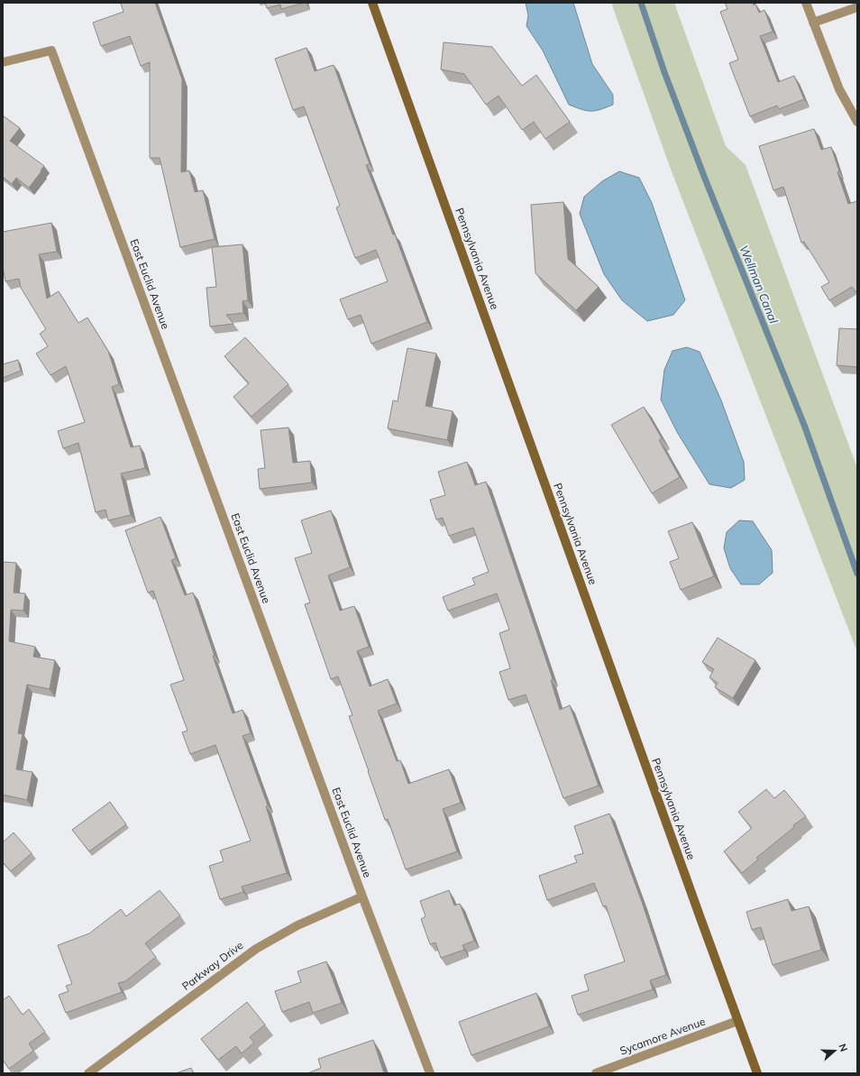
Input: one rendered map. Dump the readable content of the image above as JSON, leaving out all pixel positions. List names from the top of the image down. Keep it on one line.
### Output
{"streets":{"street":["Pennsylvania Avenue","East Euclid Avenue","Parkway Drive","Sycamore Avenue"]},"crossings":[["Pennsylvania Avenue","Sycamore Avenue"],["East Euclid Avenue","Parkway Drive"]],"water":["Wellman Canal"],"north":"right"}
